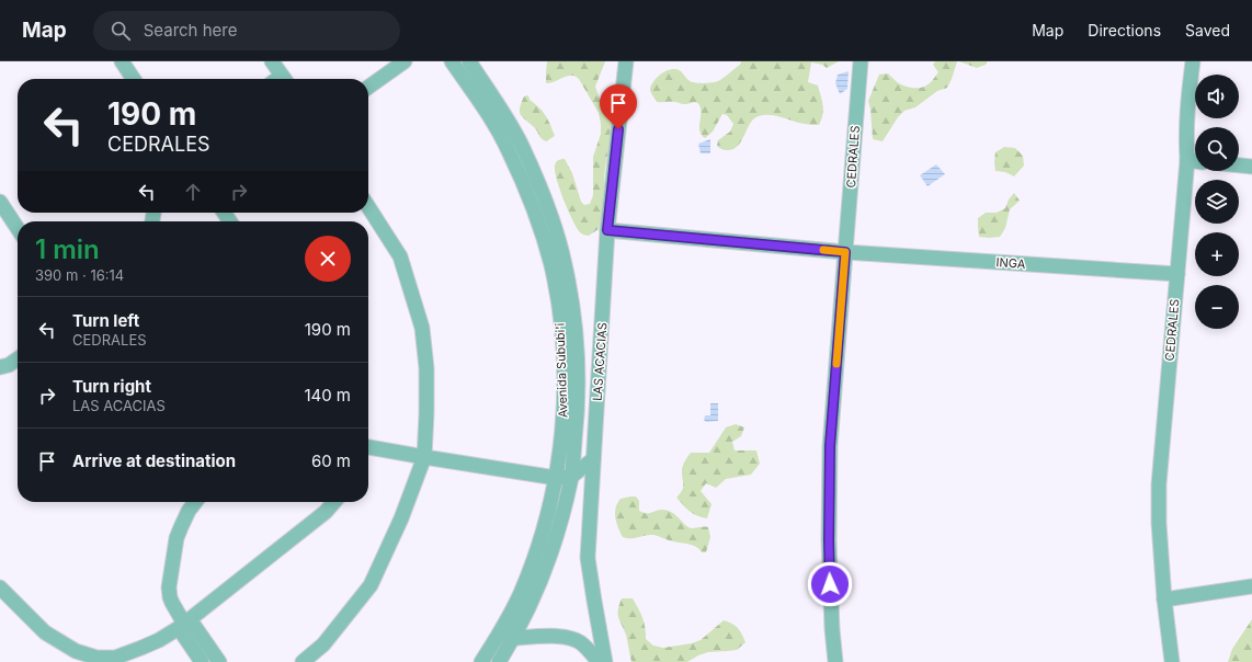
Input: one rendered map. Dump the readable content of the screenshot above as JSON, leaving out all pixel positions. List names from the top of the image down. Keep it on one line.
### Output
{"streets":{"street":["CEDRALES","INGA","LAS ACACIAS","Avenida Sububi'i"]},"crossings":[["CEDRALES","INGA"]],"page":{"header":"Map","search":"Search here","nav":["Map","Directions","Saved"],"map_buttons":["+","−"],"turn":["190 m","CEDRALES"],"heading":["1 min","390 m · 16:14"],"list":[{"name":"Turn left","note":"CEDRALES","value":"190 m"},{"name":"Turn right","note":"LAS ACACIAS","value":"140 m"},{"name":"Arrive at destination","value":"60 m"}]}}
